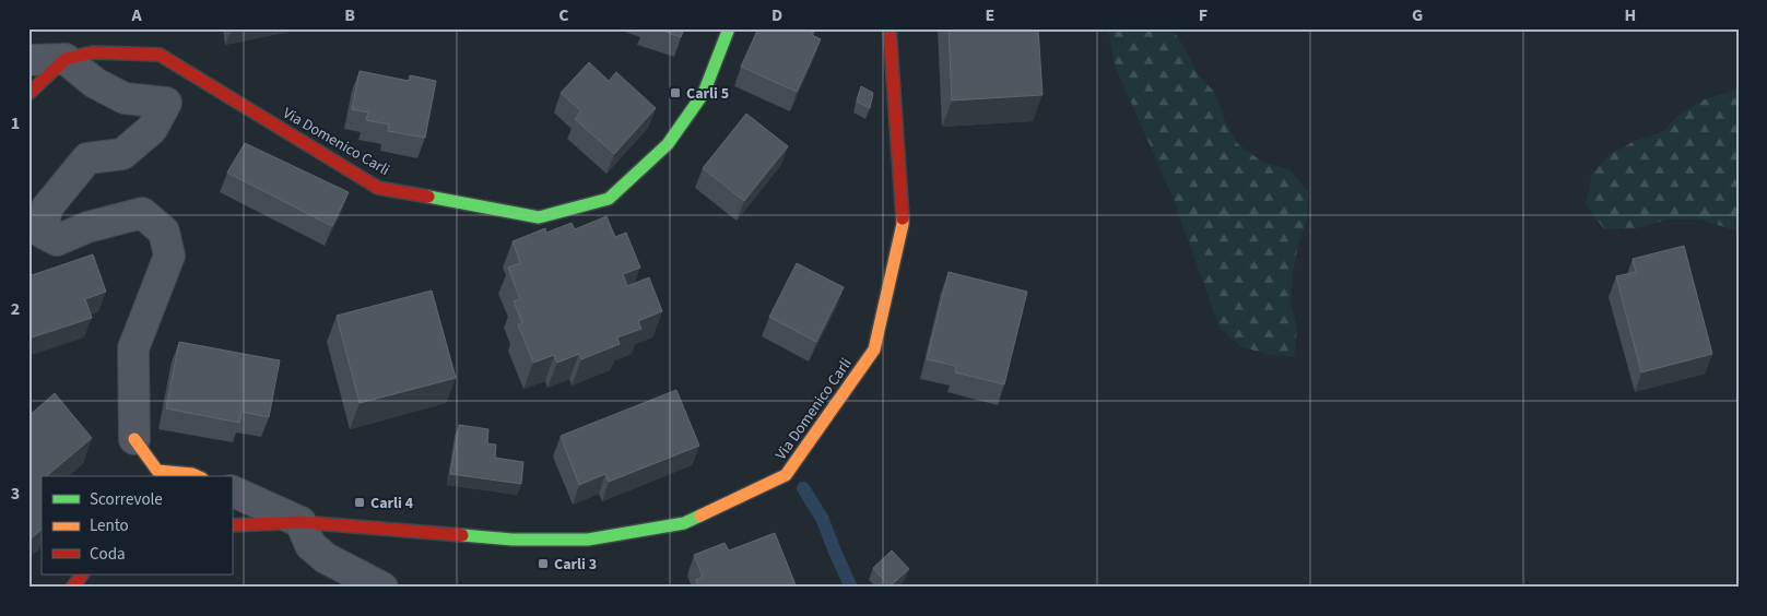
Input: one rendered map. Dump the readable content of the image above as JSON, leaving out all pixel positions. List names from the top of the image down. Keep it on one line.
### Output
{"streets":{"street":["Via Domenico Carli"]},"places":{"transit":["Carli 5","Carli 4","Carli 3"]},"legend":["Scorrevole","Lento","Coda"],"grid":{"columns":["A","B","C","D","E","F","G","H"],"rows":["1","2","3"]}}
